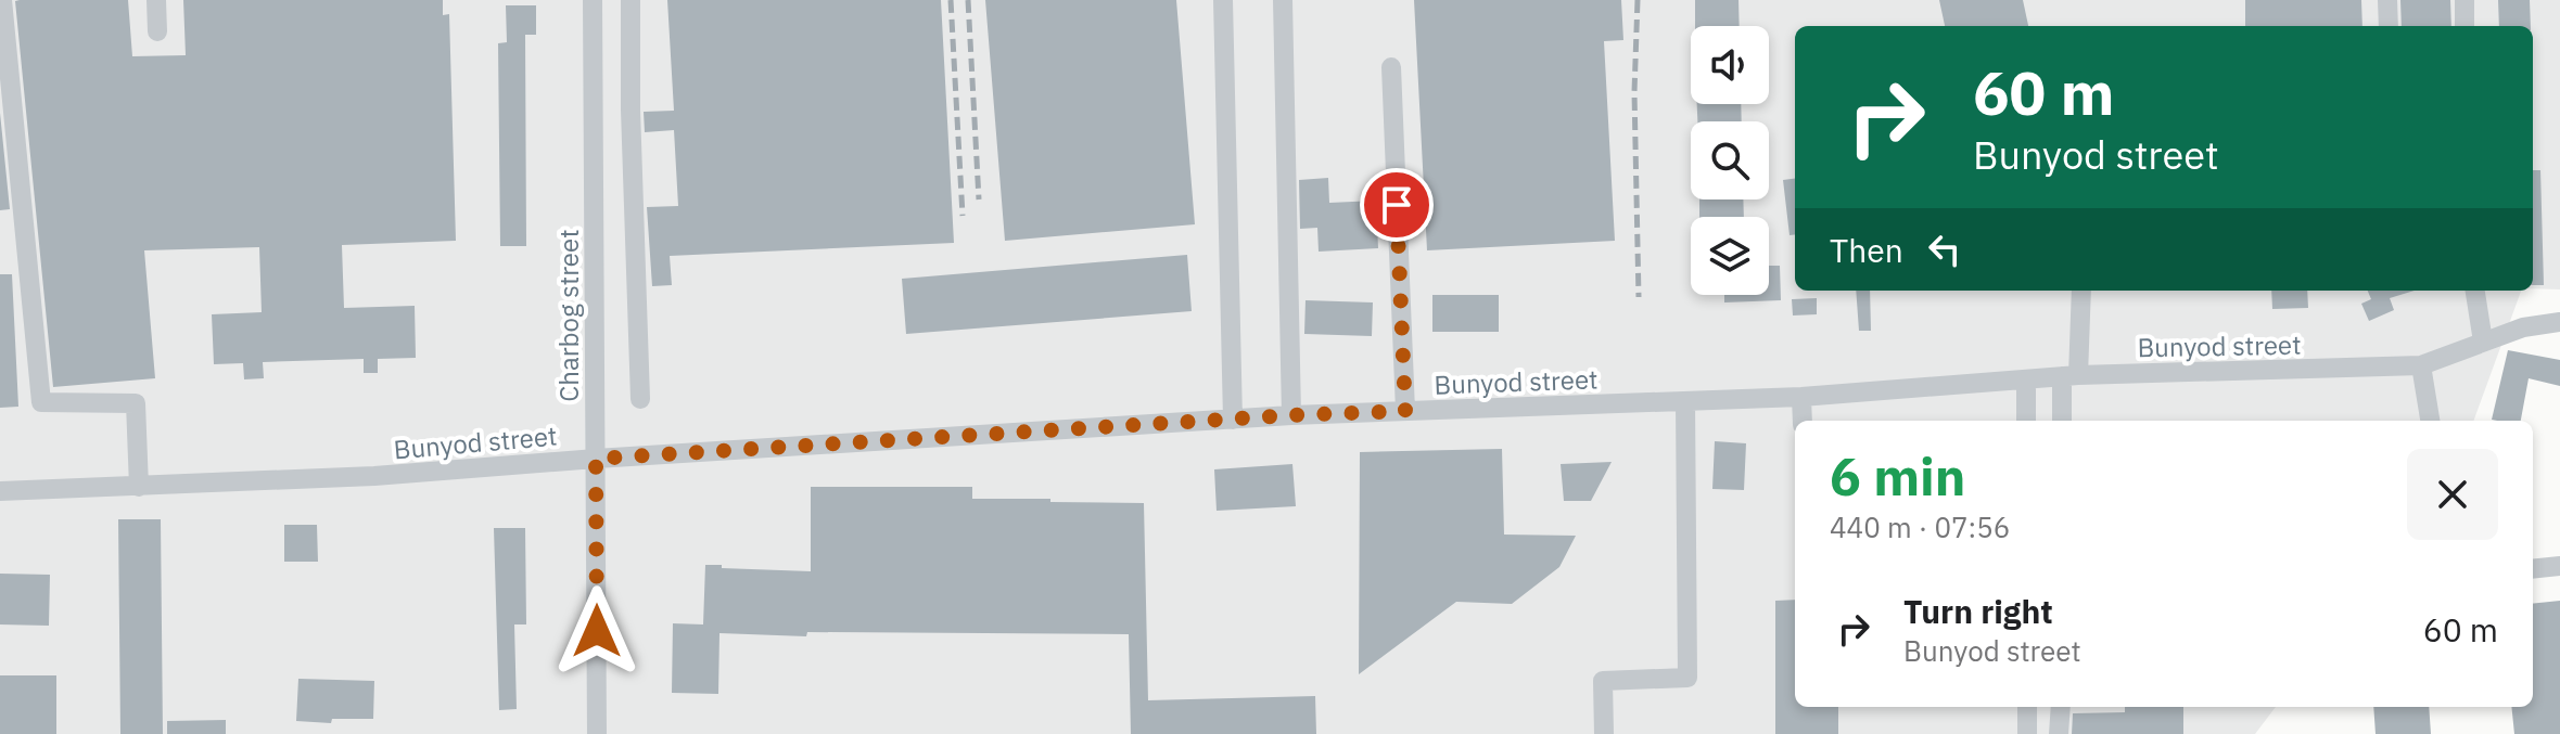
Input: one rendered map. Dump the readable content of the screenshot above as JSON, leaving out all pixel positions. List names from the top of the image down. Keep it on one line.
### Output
{"streets":{"street":["Charbog street","Bunyod street"]},"crossings":[["Charbog street","Bunyod street"]],"page":{"turn":["60 m","Bunyod street"],"then":"Then","heading":["6 min","440 m · 07:56"],"list":[{"name":"Turn right","note":"Bunyod street","value":"60 m"}]}}
